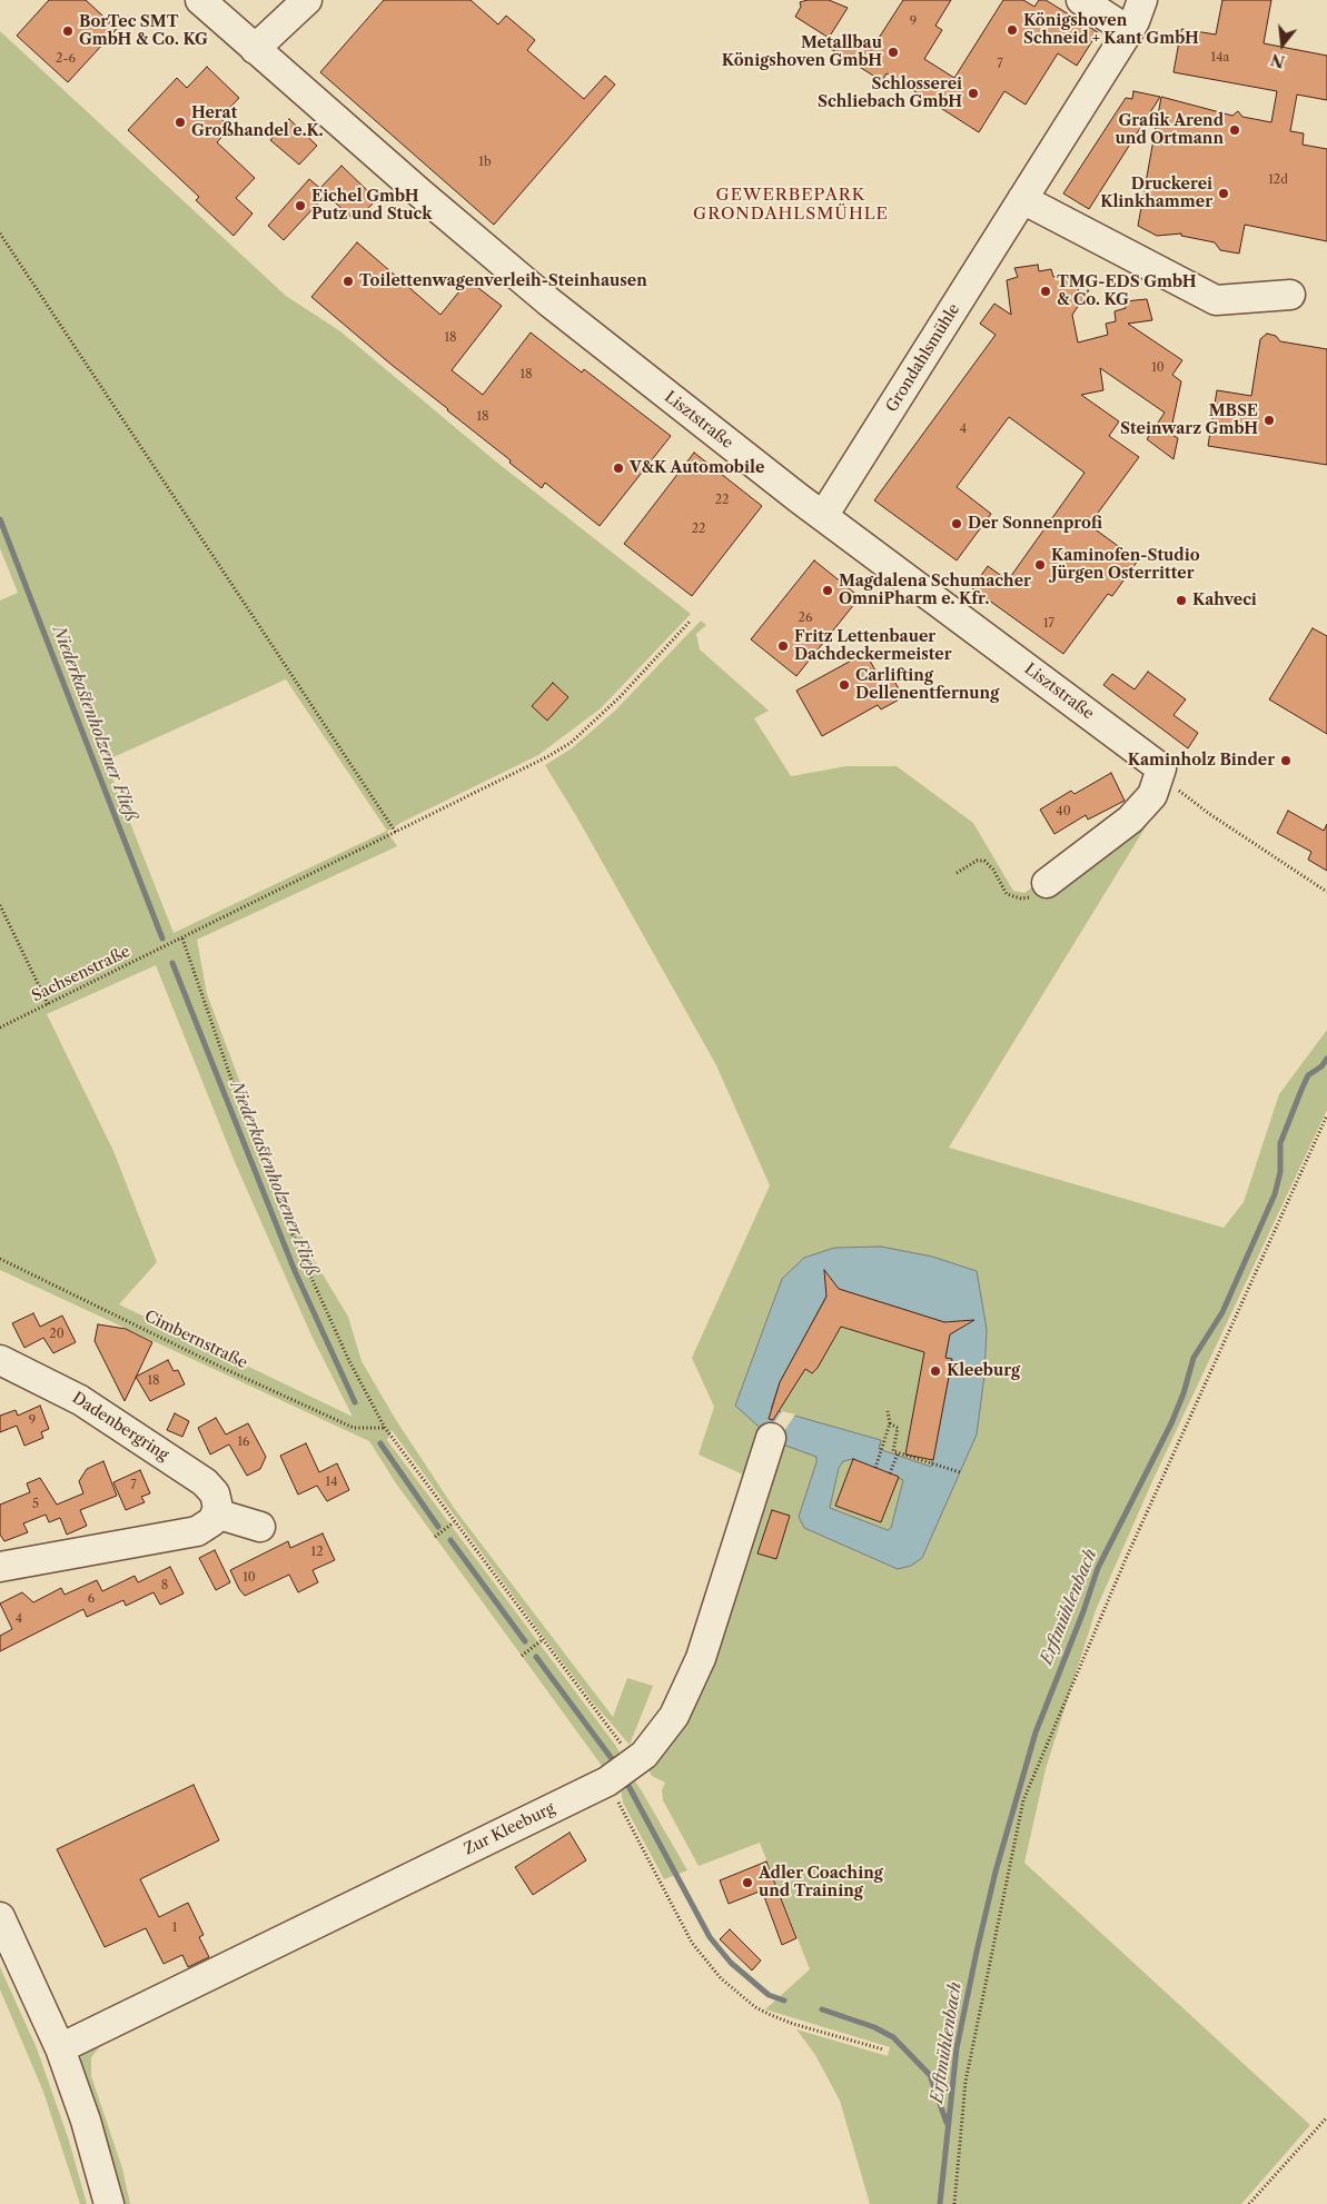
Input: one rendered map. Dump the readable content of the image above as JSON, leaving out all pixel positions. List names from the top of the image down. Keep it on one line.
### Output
{"streets":{"street":["Grondahlsmühle","Lisztstraße","Dadenbergring","Zur Kleeburg"],"path":["Sachsenstraße","Cimbernstraße"]},"crossings":[["Grondahlsmühle","Lisztstraße"]],"districts":["GEWERBEPARK GRONDAHLSMÜHLE"],"water":["Niederkastenholzener Fließ","Erftmühlenbach"],"places":["Königshoven Schneid + Kant GmbH","BorTec SMT GmbH & Co. KG","Metallbau Königshoven GmbH","Schlosserei Schliebach GmbH","Herat Großhandel e.K.","Grafik Arend und Ortmann","Druckerei Klinkhammer","Eichel GmbH Putz und Stuck","Toilettenwagenverleih-Steinhausen","TMG-EDS GmbH & Co. KG","MBSE Steinwarz GmbH","V&K Automobile","Der Sonnenprofi","Kaminofen-Studio Jürgen Osterritter","Magdalena Schumacher OmniPharm e. Kfr.","Kahveci","Fritz Lettenbauer Dachdeckermeister","Carlifting Dellenentfernung","Kaminholz Binder","Kleeburg","Adler Coaching und Training"],"house_numbers":["9","14a","2-6","7","1b","12d","18","10","18","18","4","22","22","26","17","40","20","18","9","16","14","7","5","12","10","8","6","4","1"],"north":"bottom"}
